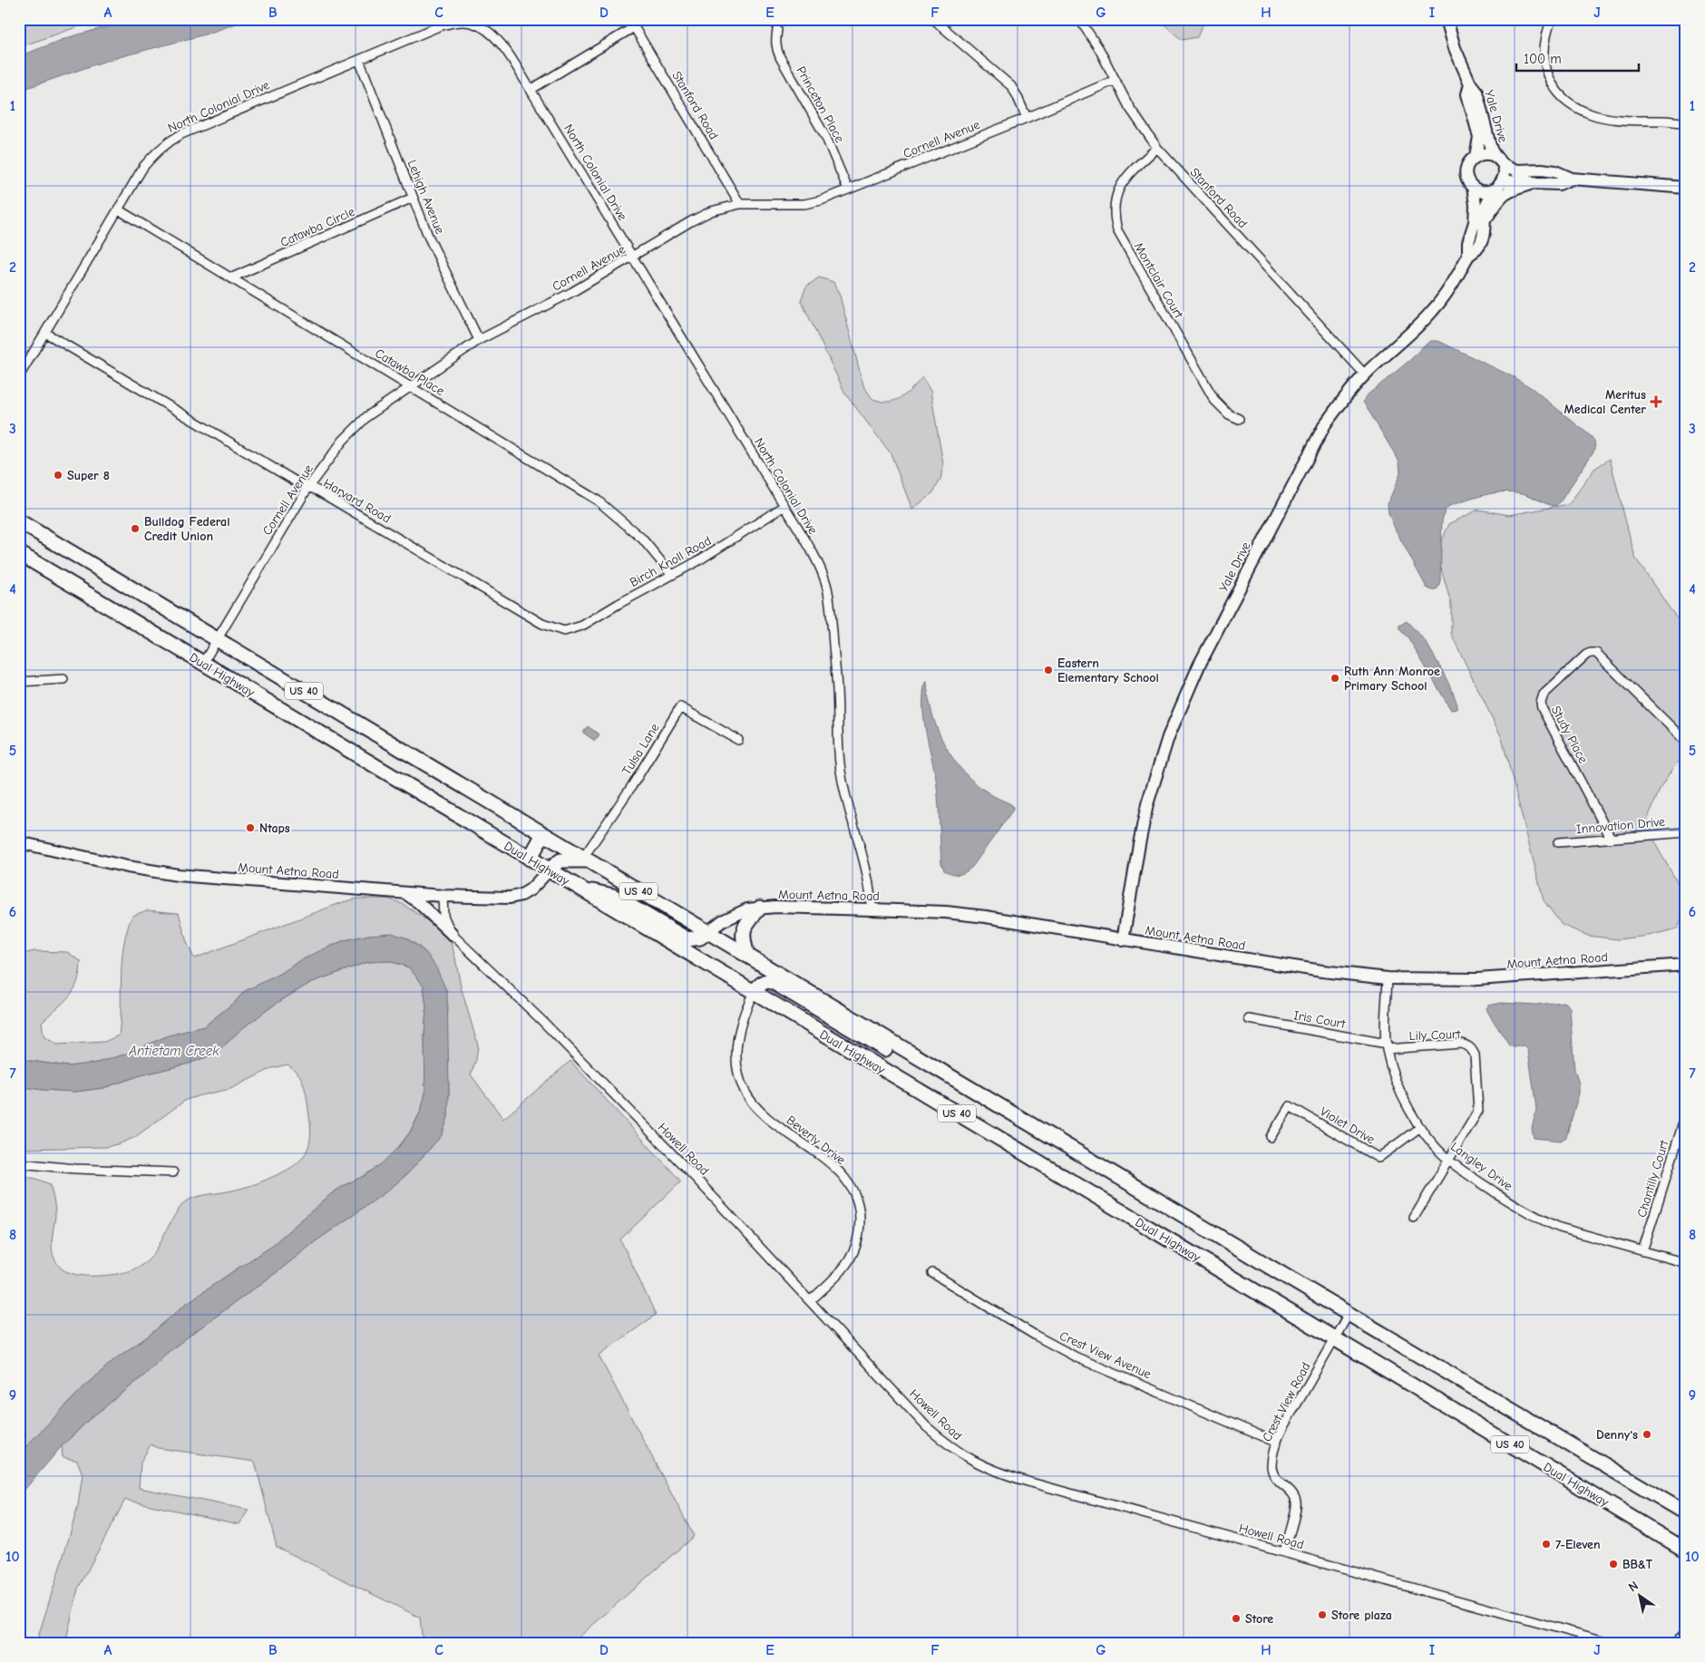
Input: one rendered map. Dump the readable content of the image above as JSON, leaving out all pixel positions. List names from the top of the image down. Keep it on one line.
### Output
{"streets":{"main road":["Dual Highway","US 40"],"street":["Princeton Place","Stanford Road","North Colonial Drive","Yale Drive","Cornell Avenue","Lehigh Avenue","Catawba Circle","Montclair Court","Catawba Place","Harvard Road","Birch Knoll Road","Study Place","Tulsa Lane","Innovation Drive","Mount Aetna Road","Iris Court","Lily Court","Violet Drive","Beverly Drive","Howell Road","Langley Drive","Chantilly Court","Crest View Avenue","Crest View Road"]},"crossings":[["Princeton Place","Cornell Avenue"],["Stanford Road","Yale Drive"],["Stanford Road","Cornell Avenue"],["Stanford Road","Montclair Court"],["North Colonial Drive","Cornell Avenue"],["North Colonial Drive","Lehigh Avenue"],["North Colonial Drive","Catawba Place"],["North Colonial Drive","Harvard Road"],["North Colonial Drive","Birch Knoll Road"],["North Colonial Drive","Mount Aetna Road"],["Yale Drive","Mount Aetna Road"],["Cornell Avenue","Lehigh Avenue"],["Cornell Avenue","Catawba Place"],["Cornell Avenue","Harvard Road"],["Cornell Avenue","Dual Highway"],["Cornell Avenue","US 40"],["Lehigh Avenue","Catawba Circle"],["Catawba Circle","Catawba Place"],["Catawba Place","Birch Knoll Road"],["Harvard Road","Birch Knoll Road"],["Dual Highway","Mount Aetna Road"],["Dual Highway","Beverly Drive"],["Dual Highway","Crest View Road"],["US 40","Tulsa Lane"],["US 40","Mount Aetna Road"],["US 40","Crest View Road"],["Study Place","Innovation Drive"],["Mount Aetna Road","Howell Road"],["Mount Aetna Road","Langley Drive"],["Iris Court","Lily Court"],["Iris Court","Langley Drive"],["Lily Court","Langley Drive"],["Violet Drive","Langley Drive"],["Beverly Drive","Howell Road"],["Howell Road","Crest View Road"],["Langley Drive","Chantilly Court"],["Crest View Avenue","Crest View Road"]],"water":["Antietam Creek"],"places":{"health":["Meritus Medical Center"],"other":["Super 8","Bulldog Federal Credit Union","Eastern Elementary School","Ruth Ann Monroe Primary School","Ntaps","Denny's","7-Eleven","BB&T","Store plaza","Store"]},"scale_bar":"100 m","north":"top left","grid":{"columns":["A","B","C","D","E","F","G","H","I","J"],"rows":["1","2","3","4","5","6","7","8","9","10"]}}
